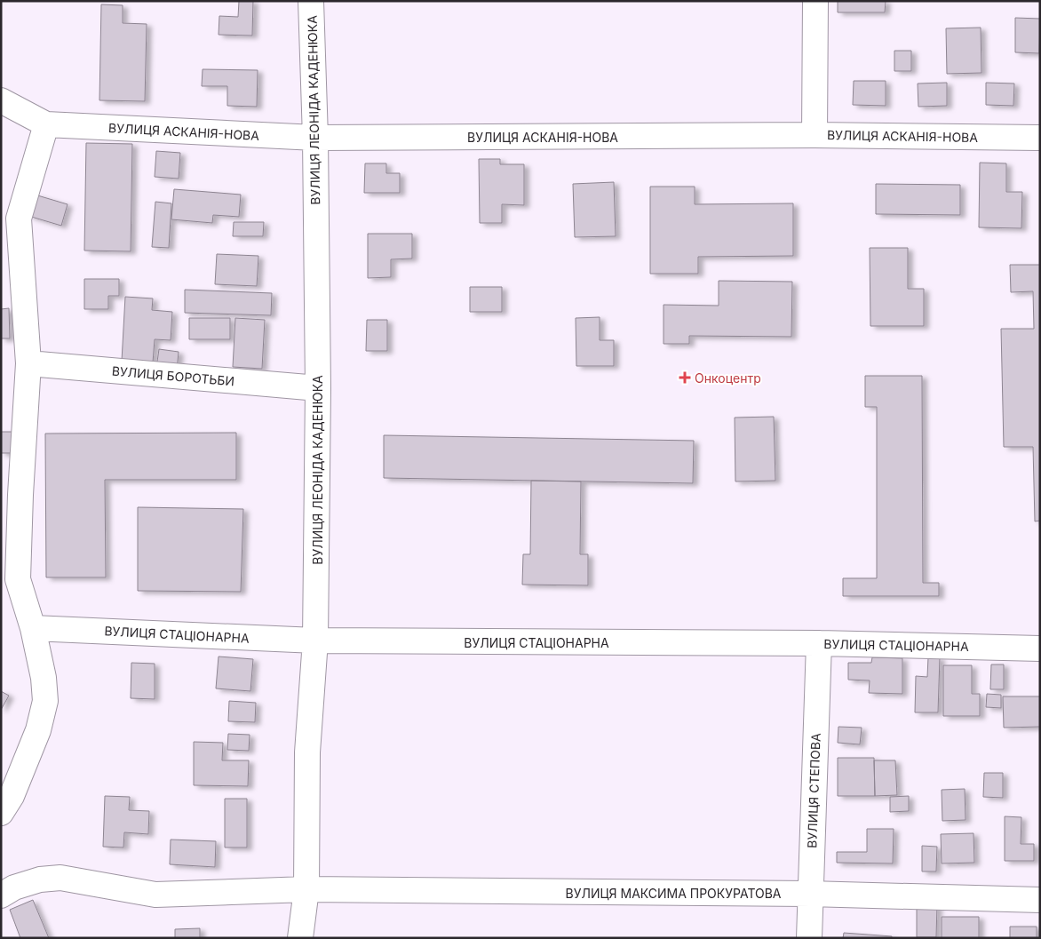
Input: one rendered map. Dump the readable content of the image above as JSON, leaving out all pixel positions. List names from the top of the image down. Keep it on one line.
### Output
{"streets":{"street":["ВУЛИЦЯ ЛЕОНІДА КАДЕНЮКА","ВУЛИЦЯ АСКАНІЯ-НОВА","ВУЛИЦЯ БОРОТЬБИ","ВУЛИЦЯ СТАЦІОНАРНА","ВУЛИЦЯ СТЕПОВА","ВУЛИЦЯ МАКСИМА ПРОКУРАТОВА"]},"crossings":[["ВУЛИЦЯ ЛЕОНІДА КАДЕНЮКА","ВУЛИЦЯ АСКАНІЯ-НОВА"],["ВУЛИЦЯ ЛЕОНІДА КАДЕНЮКА","ВУЛИЦЯ БОРОТЬБИ"],["ВУЛИЦЯ ЛЕОНІДА КАДЕНЮКА","ВУЛИЦЯ СТАЦІОНАРНА"],["ВУЛИЦЯ ЛЕОНІДА КАДЕНЮКА","ВУЛИЦЯ МАКСИМА ПРОКУРАТОВА"],["ВУЛИЦЯ СТАЦІОНАРНА","ВУЛИЦЯ СТЕПОВА"],["ВУЛИЦЯ СТЕПОВА","ВУЛИЦЯ МАКСИМА ПРОКУРАТОВА"]],"places":{"health":["Онкоцентр"]}}
